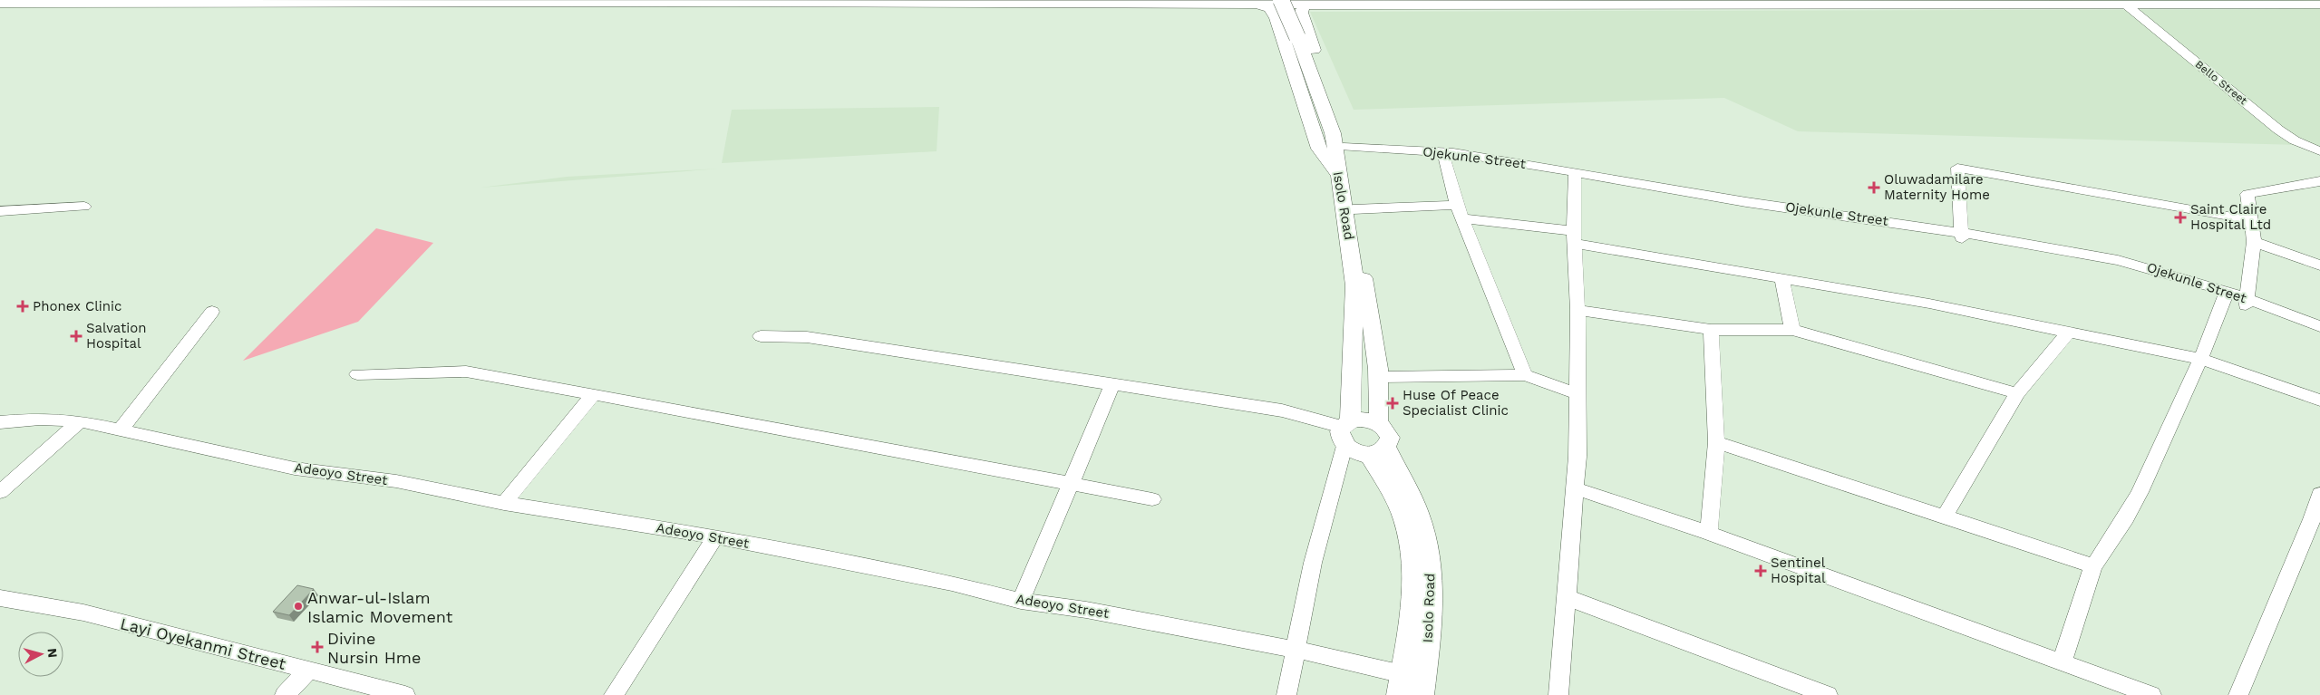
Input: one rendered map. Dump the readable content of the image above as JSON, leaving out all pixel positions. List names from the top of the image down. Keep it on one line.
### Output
{"streets":{"main road":["Isolo Road"],"street":["Bello Street","Ojekunle Street","Adeoyo Street","Layi Oyekanmi Street"]},"crossings":[["Ojekunle Street","Isolo Road"],["Isolo Road","Adeoyo Street"]],"places":{"health":["Oluwadamilare Maternity Home","Saint Claire Hospital Ltd","Phonex Clinic","Salvation Hospital","Huse Of Peace Specialist Clinic","Sentinel Hospital","Divine Nursin Hme"],"other":["Anwar-ul-Islam Islamic Movement"]},"north":"right"}
